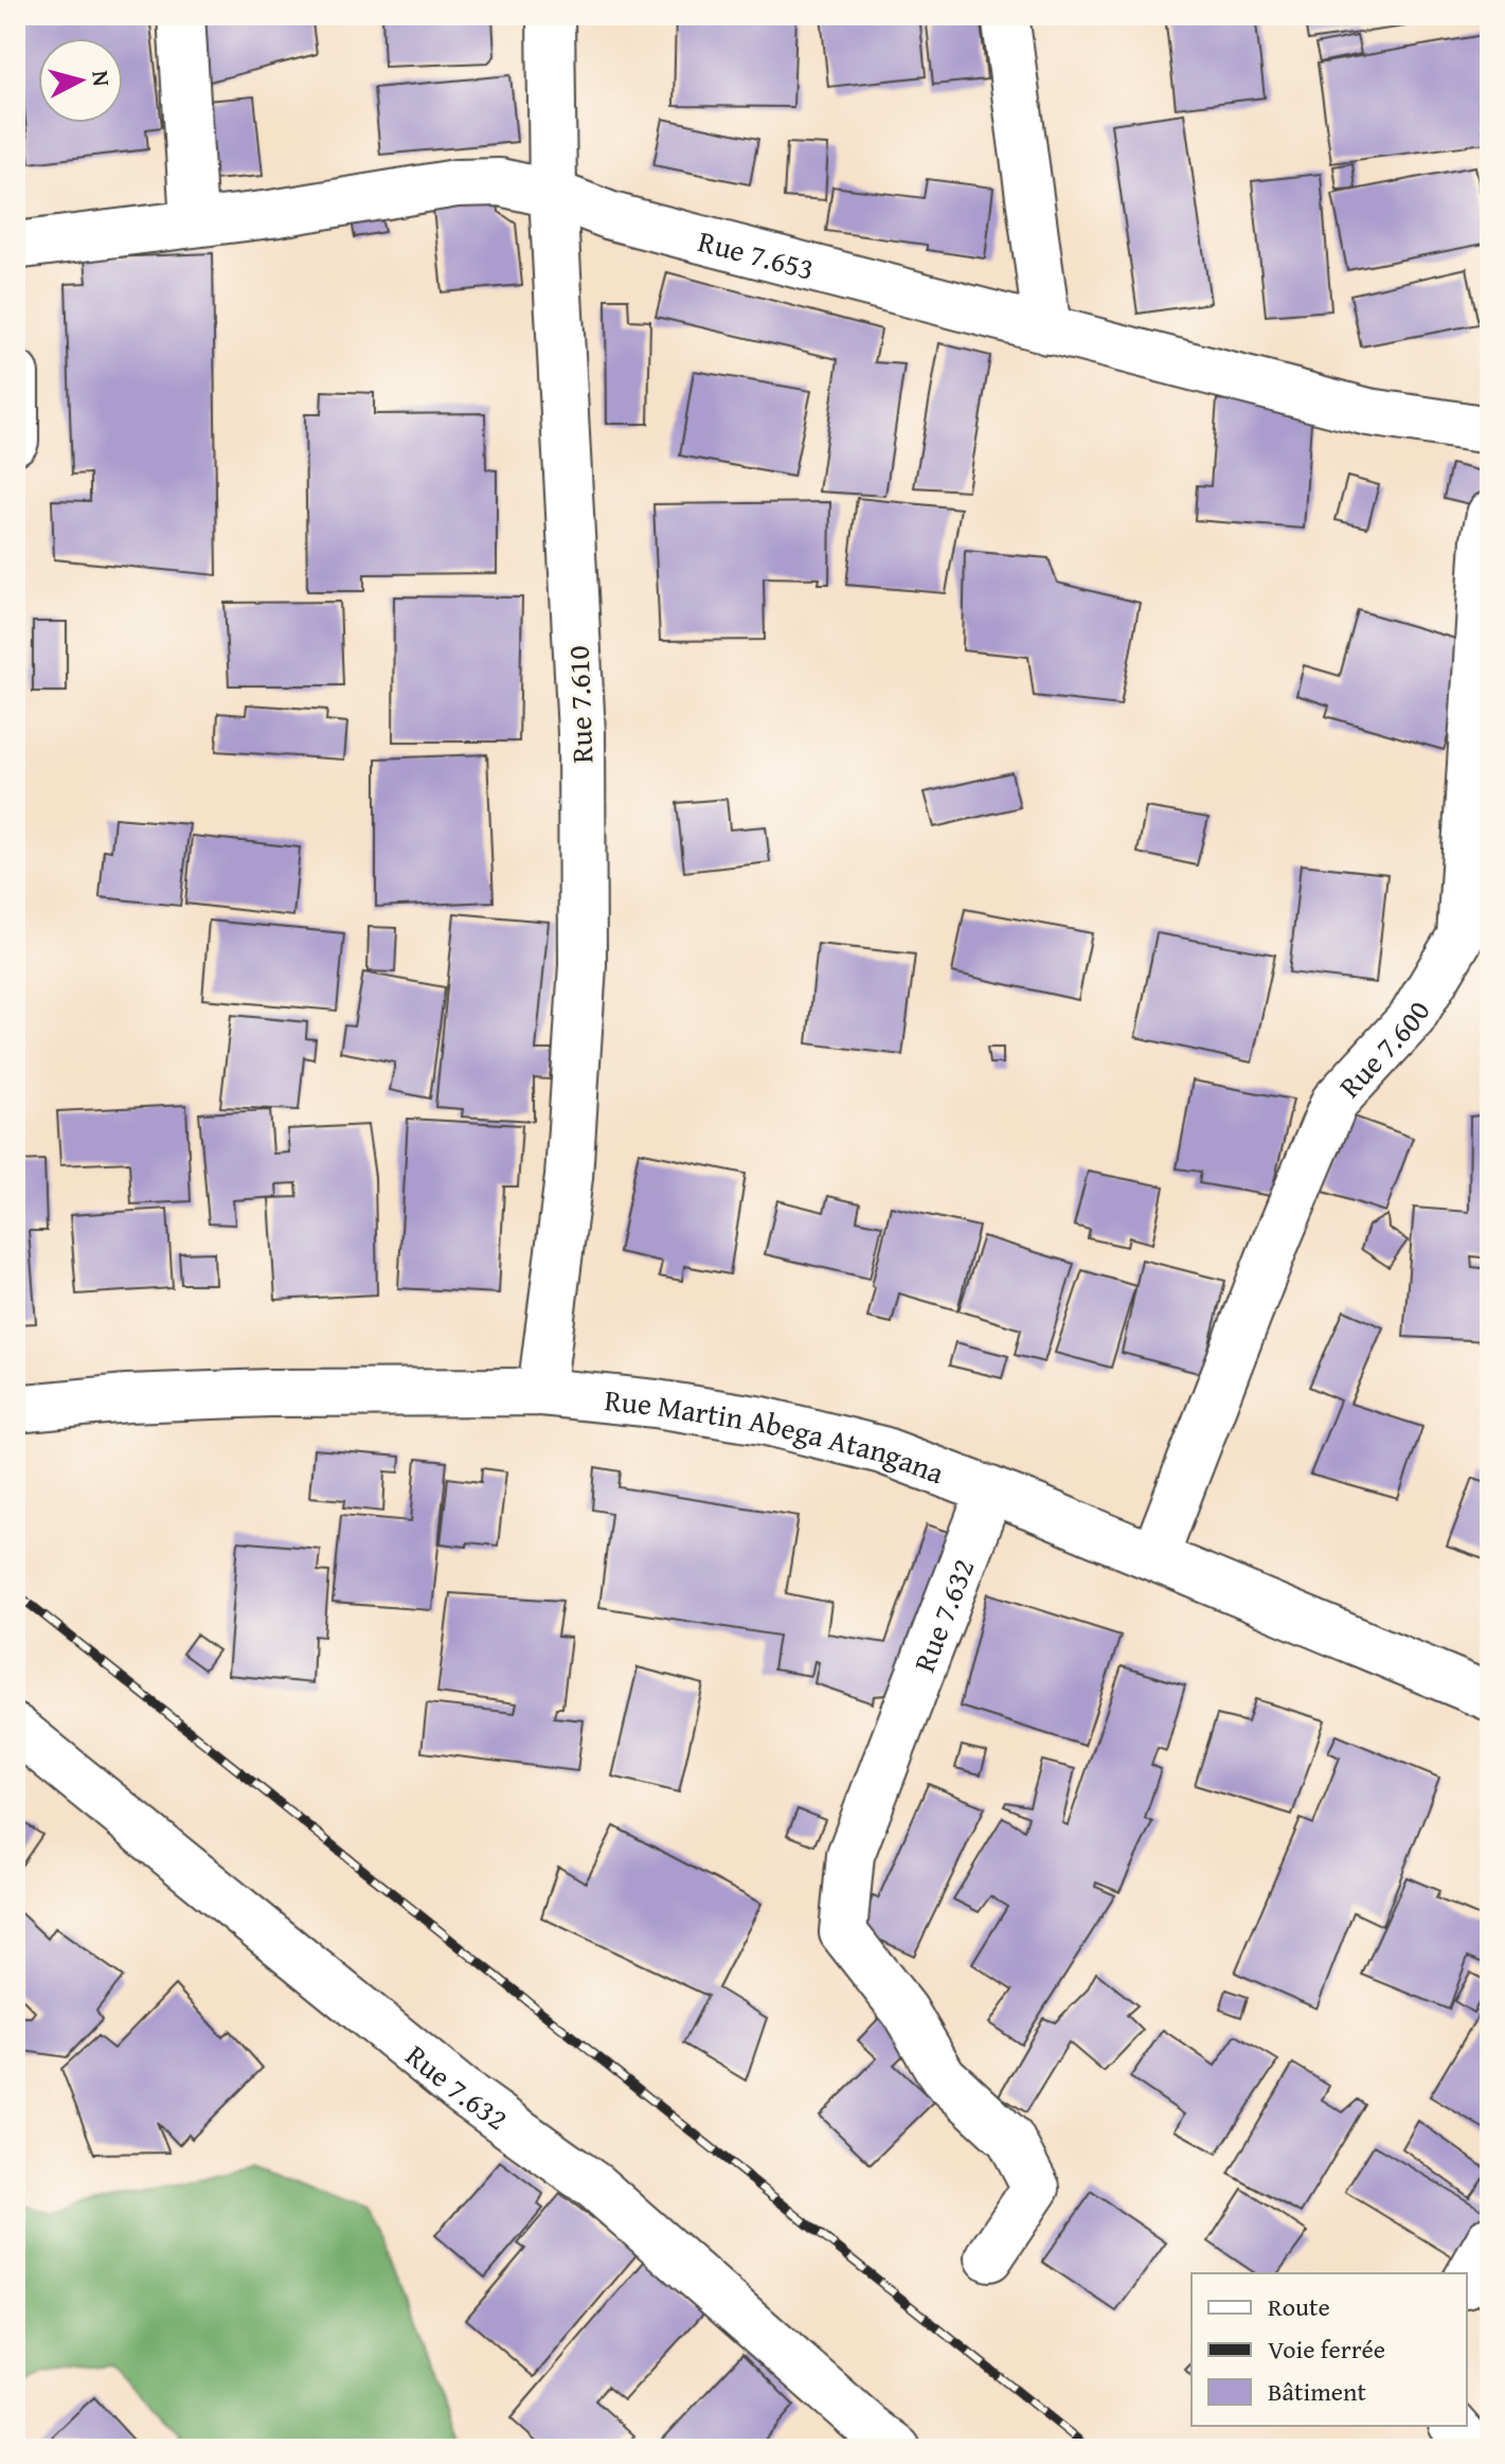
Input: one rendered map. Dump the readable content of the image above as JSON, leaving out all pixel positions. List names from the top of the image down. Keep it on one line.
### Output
{"streets":{"street":["Rue 7.653","Rue 7.610","Rue 7.600","Rue Martin Abega Atangana","Rue 7.632"]},"crossings":[["Rue 7.653","Rue 7.610"],["Rue 7.610","Rue Martin Abega Atangana"],["Rue 7.600","Rue Martin Abega Atangana"],["Rue Martin Abega Atangana","Rue 7.632"]],"legend":["Route","Voie ferrée","Bâtiment"],"north":"right"}
